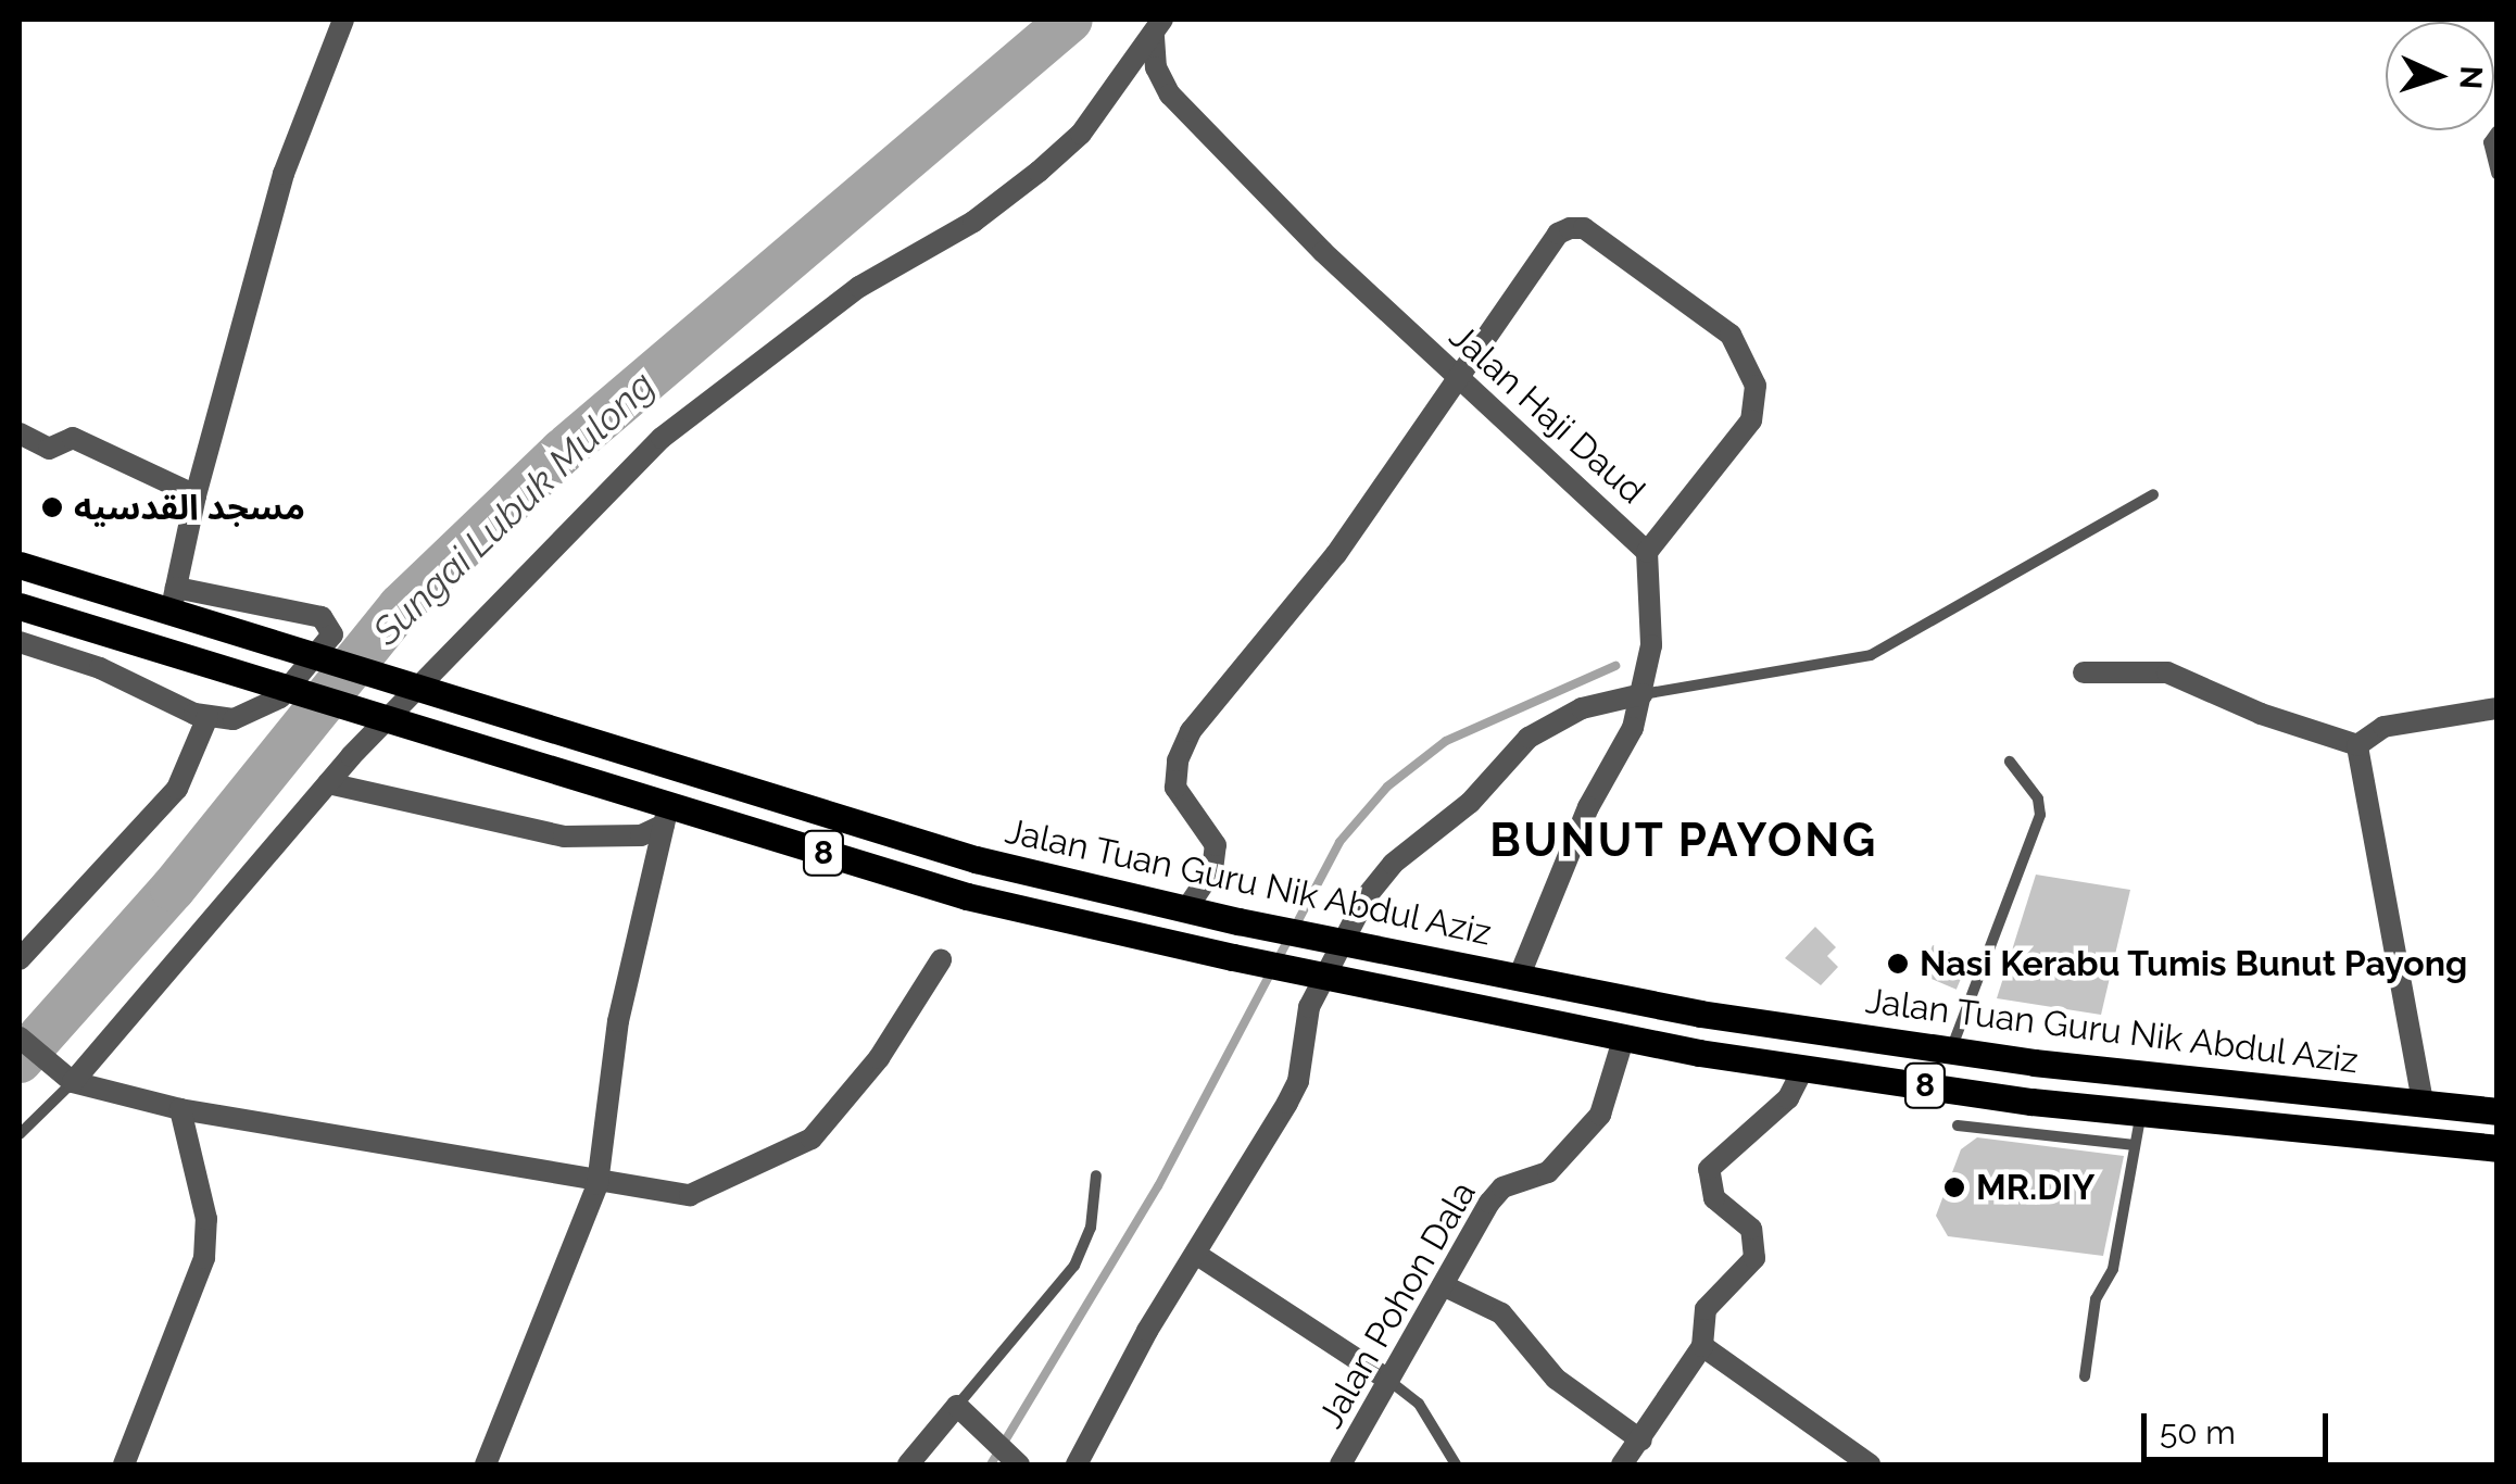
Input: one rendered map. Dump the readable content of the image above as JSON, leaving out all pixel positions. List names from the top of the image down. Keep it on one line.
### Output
{"streets":{"main road":["8","Jalan Tuan Guru Nik Abdul Aziz"],"street":["Jalan Haji Daud","Jalan Pohon Dala"]},"crossings":[["Jalan Haji Daud","Jalan Tuan Guru Nik Abdul Aziz"],["Jalan Tuan Guru Nik Abdul Aziz","Jalan Pohon Dala"]],"districts":["BUNUT PAYONG"],"water":["Sungai Lubuk Mulong"],"places":["مسجد القدسيه","Nasi Kerabu Tumis Bunut Payong","MR.DIY"],"scale_bar":"50 m","north":"right"}
